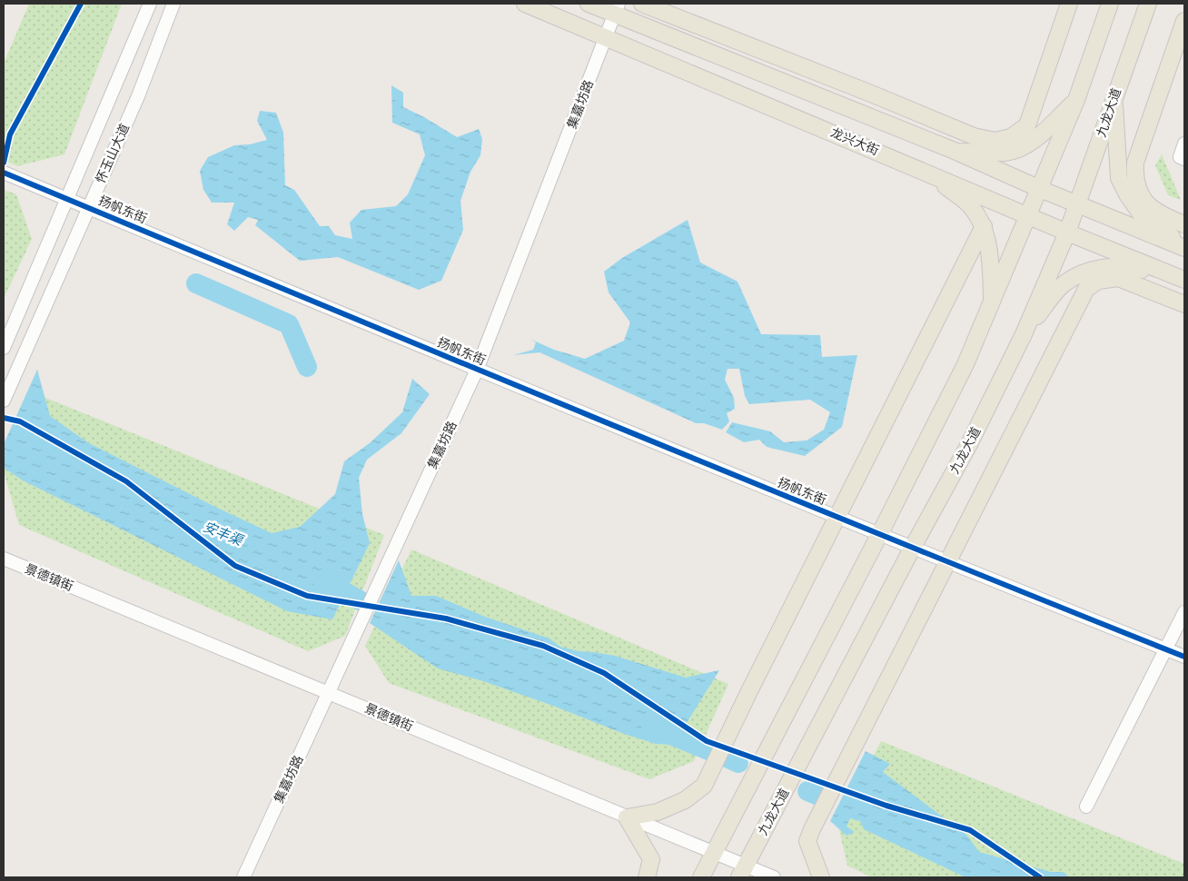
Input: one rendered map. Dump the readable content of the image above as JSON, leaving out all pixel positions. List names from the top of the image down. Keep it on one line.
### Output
{"streets":{"main road":["九龙大道","龙兴大街"],"street":["集嘉坊路","怀玉山大道","扬帆东街","景德镇街"]},"crossings":[["集嘉坊路","龙兴大街"],["集嘉坊路","扬帆东街"],["集嘉坊路","景德镇街"],["九龙大道","龙兴大街"],["九龙大道","扬帆东街"],["九龙大道","景德镇街"],["怀玉山大道","扬帆东街"]],"water":["安丰渠"]}
